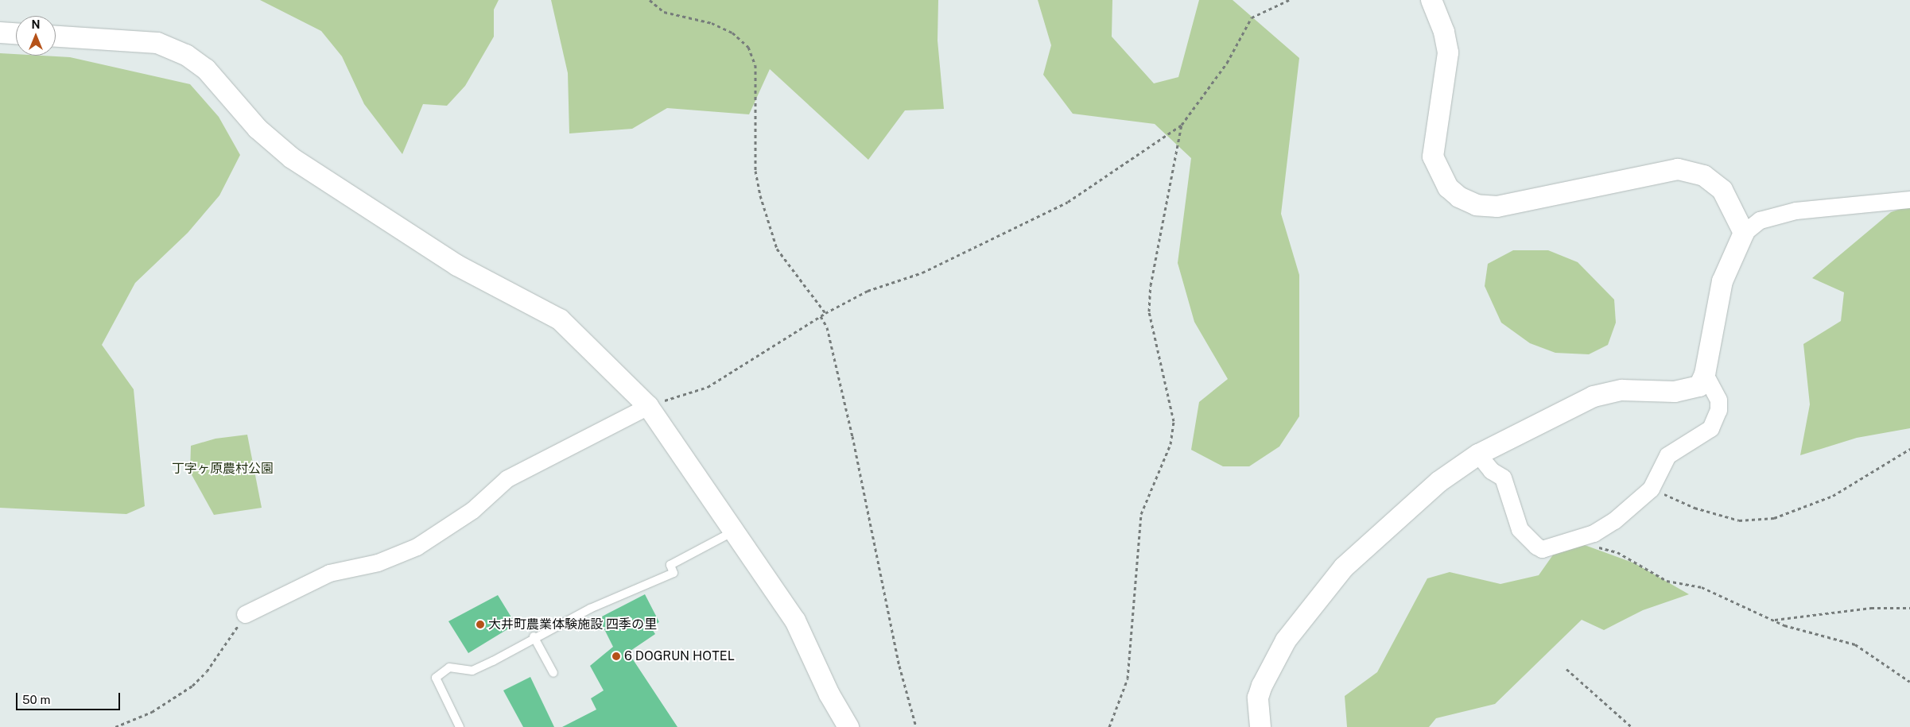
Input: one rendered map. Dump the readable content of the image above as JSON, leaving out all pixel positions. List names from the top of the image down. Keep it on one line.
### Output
{"parks":["丁字ヶ原農村公園"],"places":["大井町農業体験施設 四季の里","6 DOGRUN HOTEL"],"scale_bar":"50 m","north":"top"}
